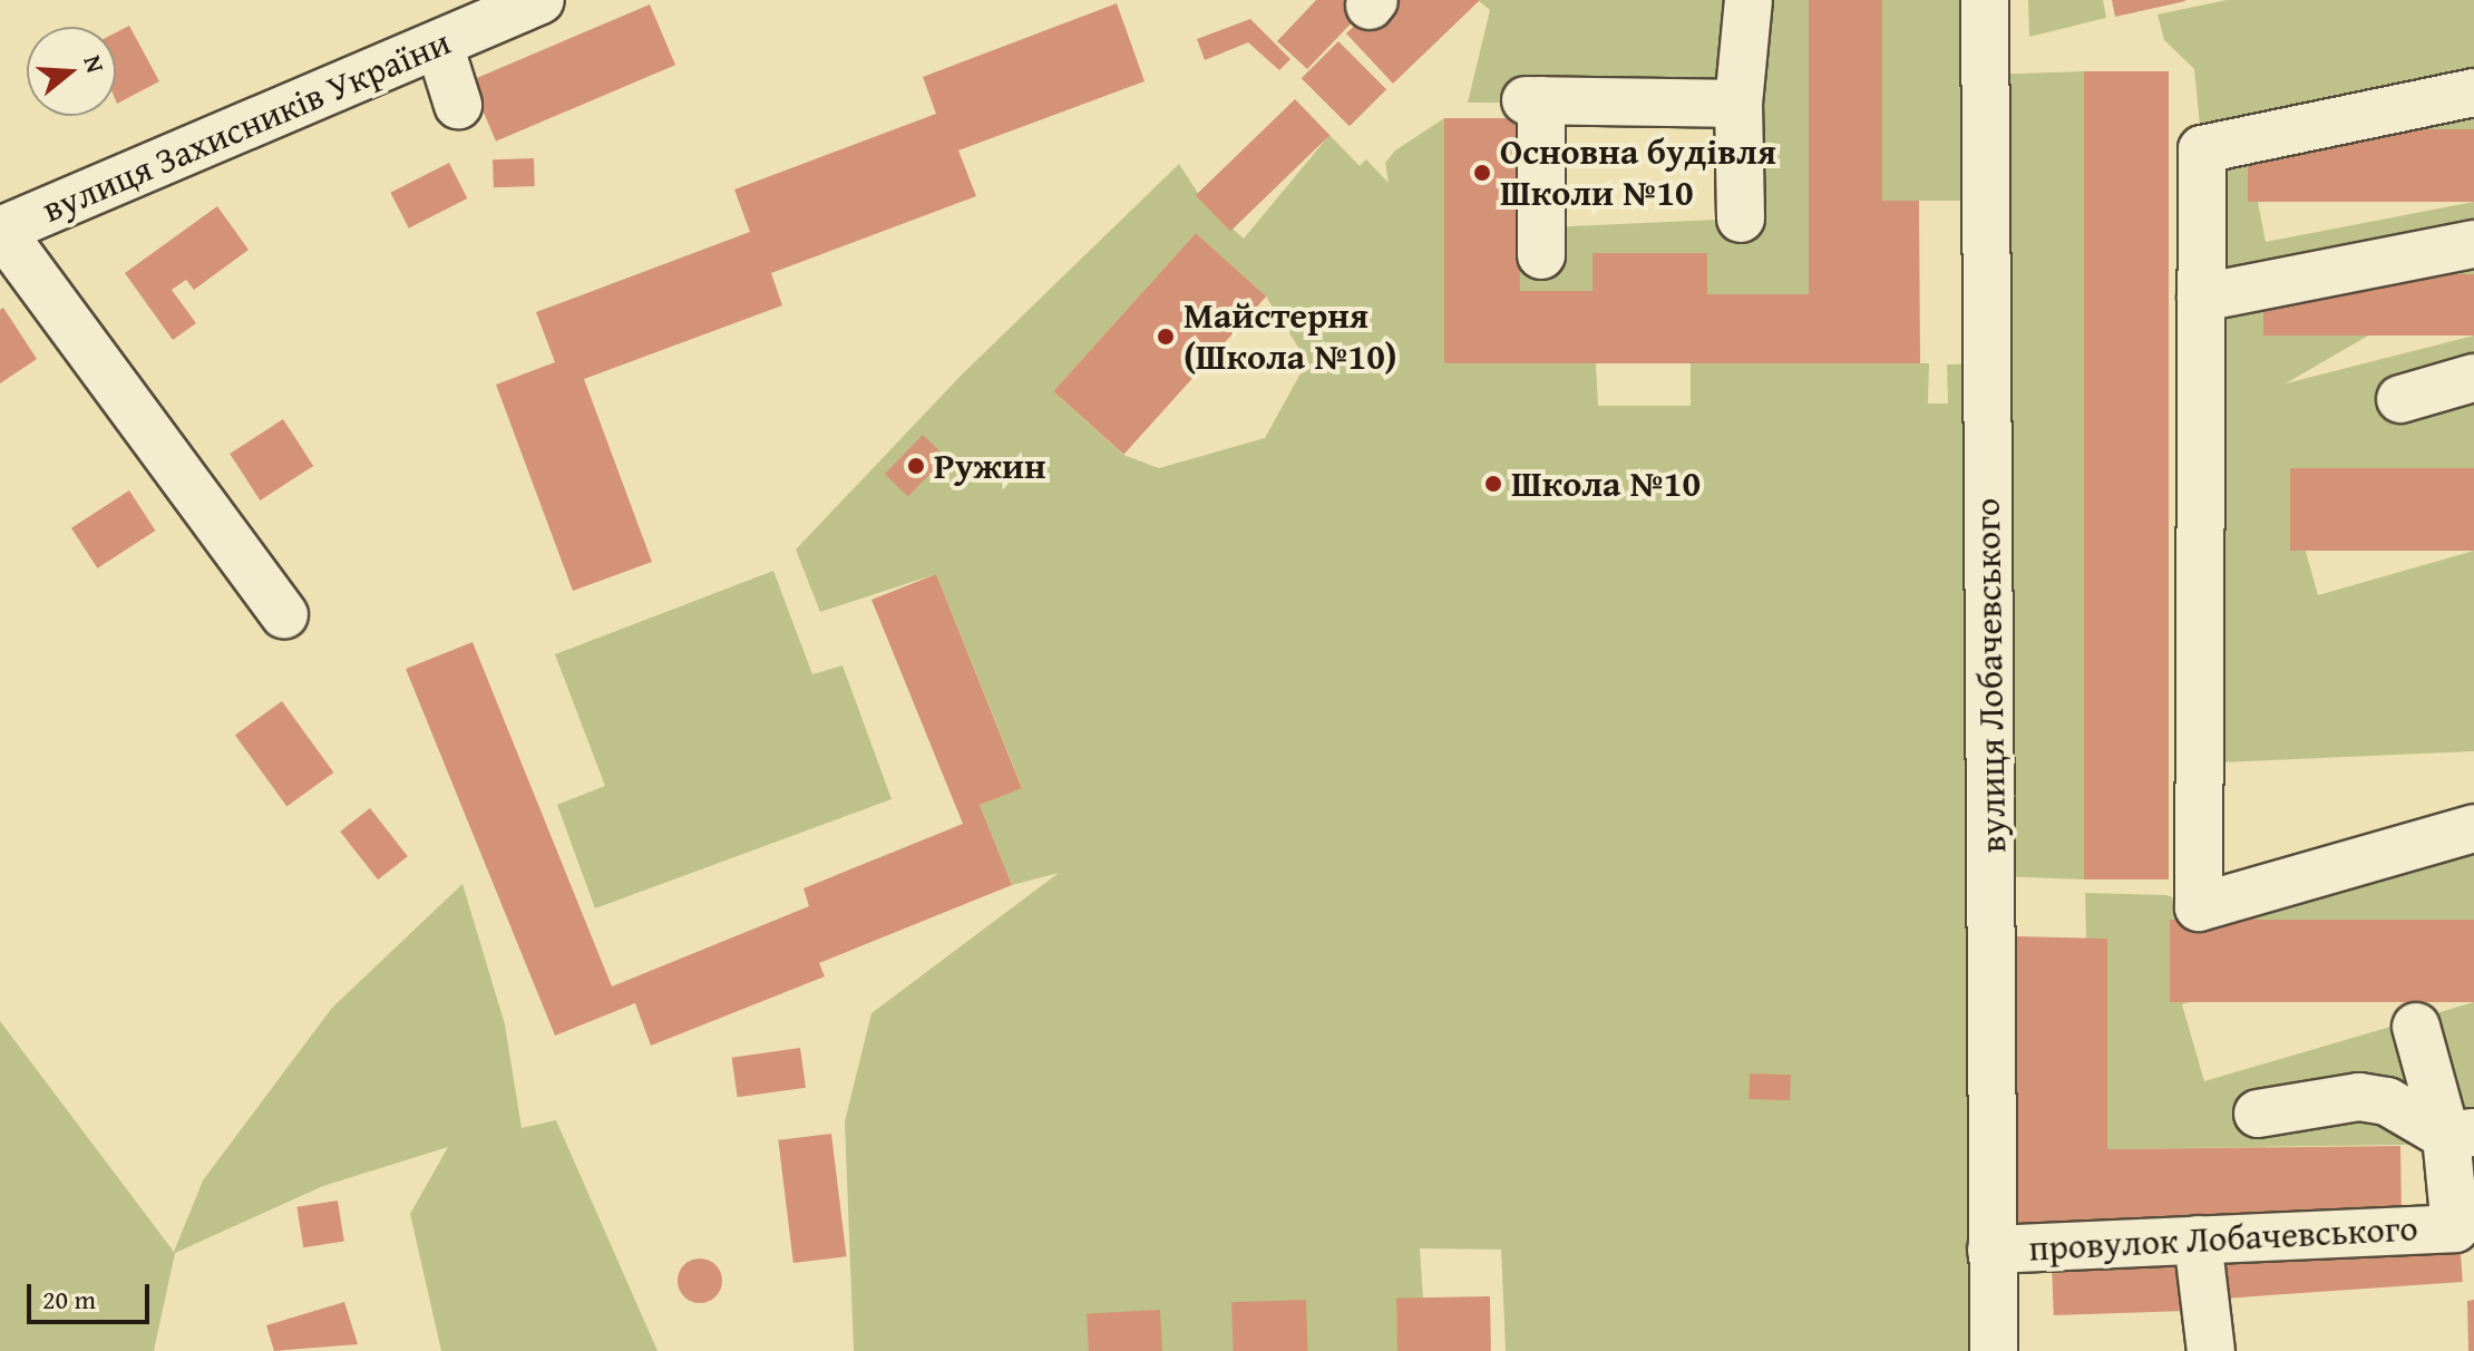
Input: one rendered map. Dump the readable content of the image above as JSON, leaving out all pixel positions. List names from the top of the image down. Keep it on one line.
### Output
{"streets":{"street":["вулиця Захисників України","вулиця Лобачевського","провулок Лобачевського"]},"crossings":[["вулиця Лобачевського","провулок Лобачевського"]],"places":["Основна будівля Школи №10","Майстерня (Школа №10)","Ружин","Школа №10"],"scale_bar":"20 m","north":"right"}
